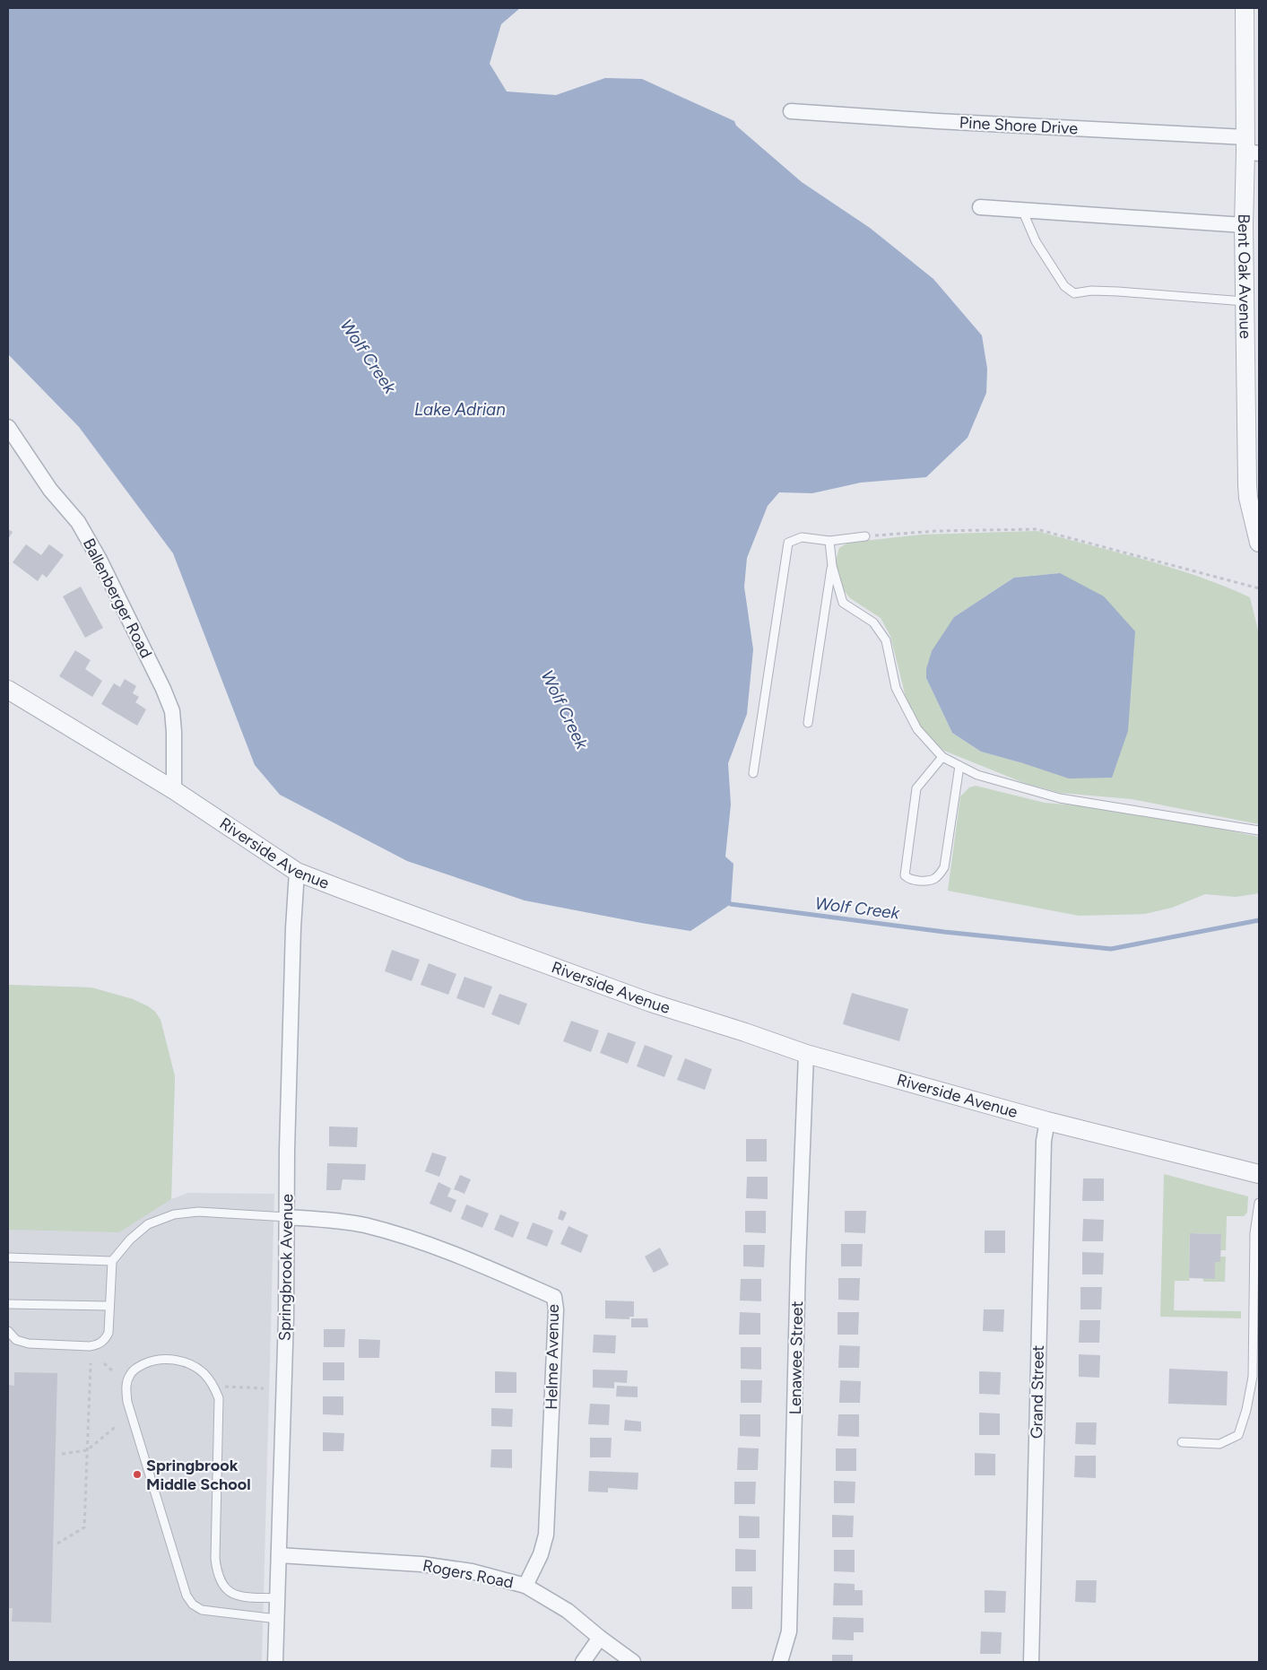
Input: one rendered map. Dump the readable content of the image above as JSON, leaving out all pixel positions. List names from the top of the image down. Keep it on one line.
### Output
{"streets":{"street":["Pine Shore Drive","Bent Oak Avenue","Ballenberger Road","Riverside Avenue","Springbrook Avenue","Helme Avenue","Lenawee Street","Grand Street","Rogers Road"]},"crossings":[["Pine Shore Drive","Bent Oak Avenue"],["Ballenberger Road","Riverside Avenue"],["Riverside Avenue","Springbrook Avenue"],["Riverside Avenue","Lenawee Street"],["Riverside Avenue","Grand Street"],["Springbrook Avenue","Helme Avenue"],["Springbrook Avenue","Rogers Road"],["Helme Avenue","Rogers Road"]],"water":["Wolf Creek","Lake Adrian"],"places":["Springbrook Middle School"]}
